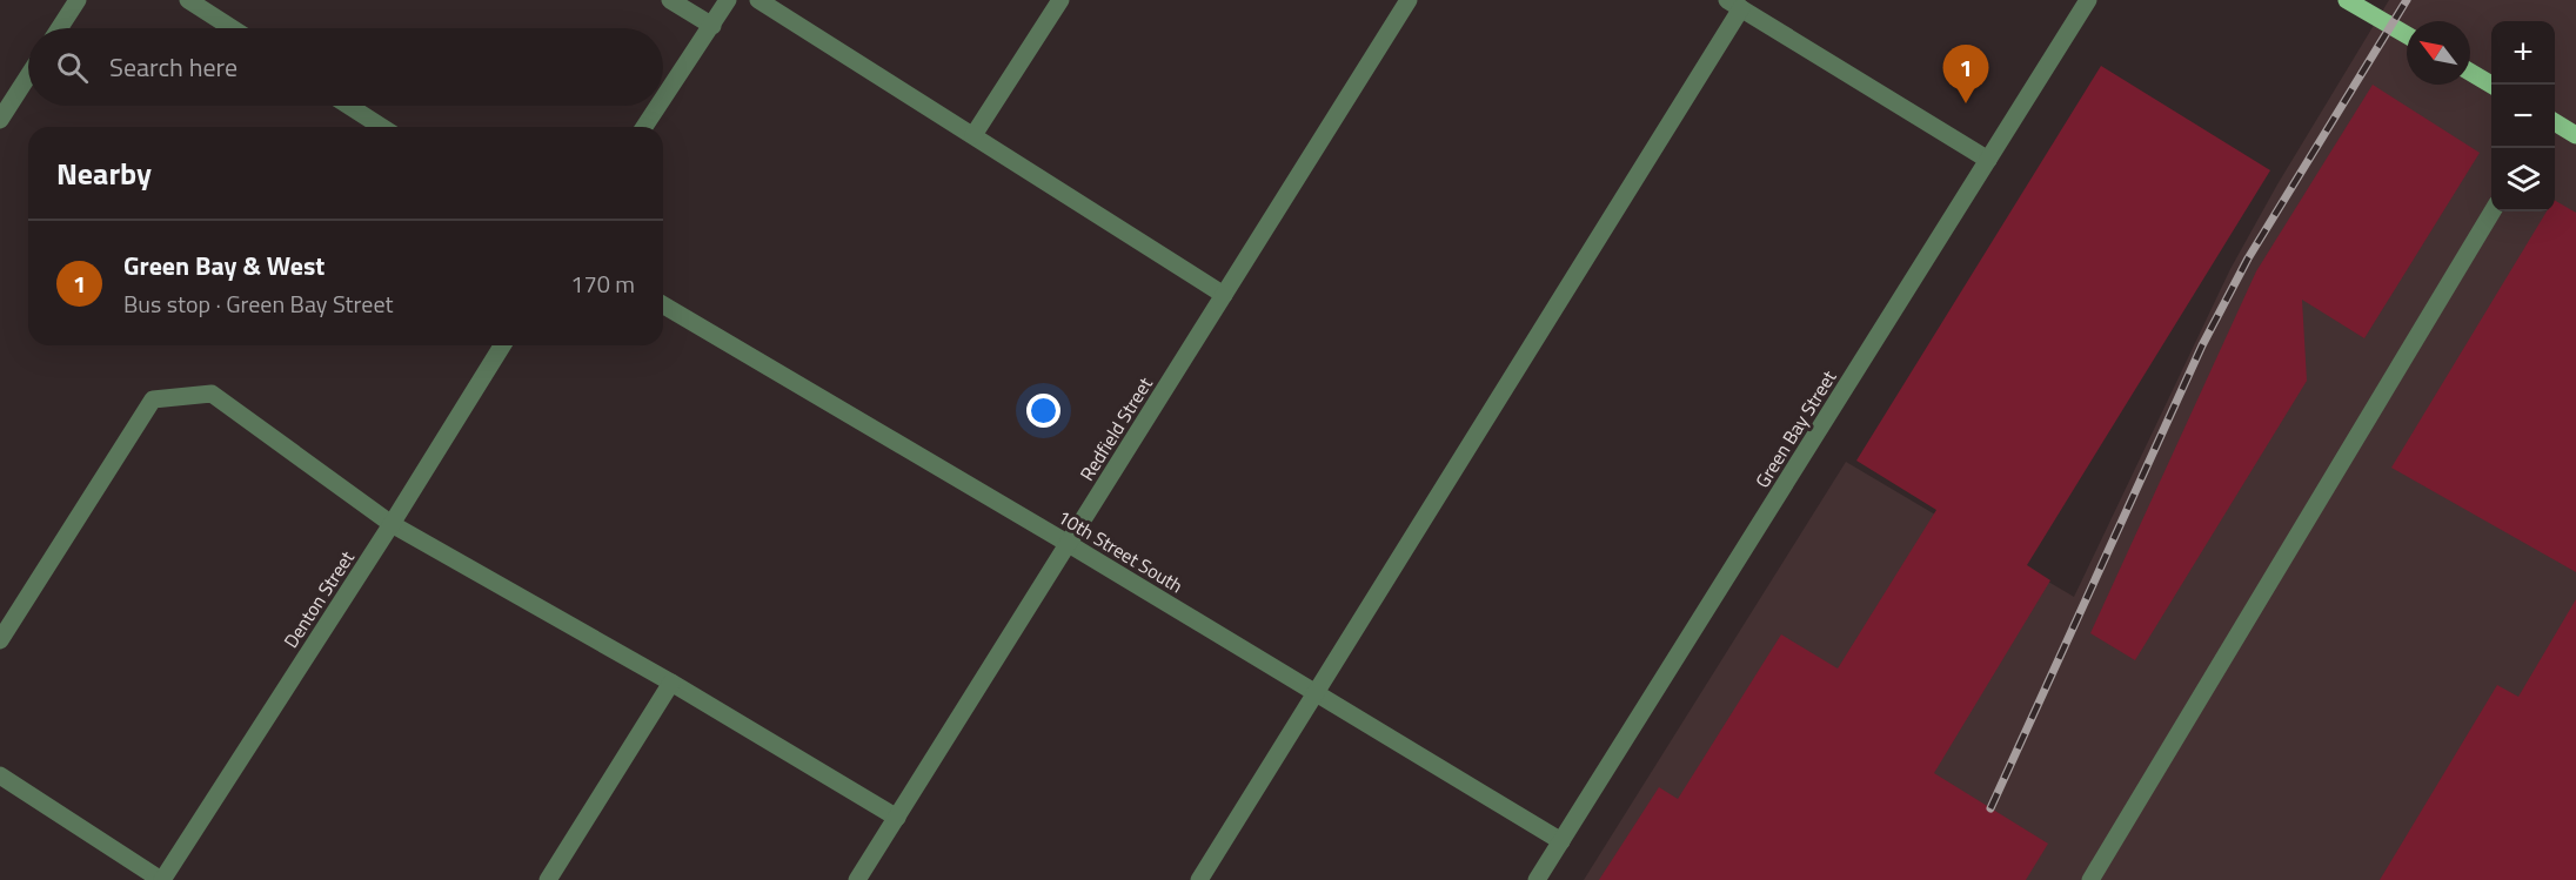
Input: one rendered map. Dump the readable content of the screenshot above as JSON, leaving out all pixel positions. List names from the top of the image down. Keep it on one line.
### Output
{"streets":{"street":["Redfield Street","Green Bay Street","10th Street South","Denton Street"]},"crossings":[["Redfield Street","10th Street South"],["Green Bay Street","10th Street South"]],"north":"top left","page":{"map_buttons":["+","−"],"search":"Search here","pins":"1","heading":"Nearby","list":[{"mark":"1","name":"Green Bay & West","note":"Bus stop · Green Bay Street","value":"170 m"}]}}
